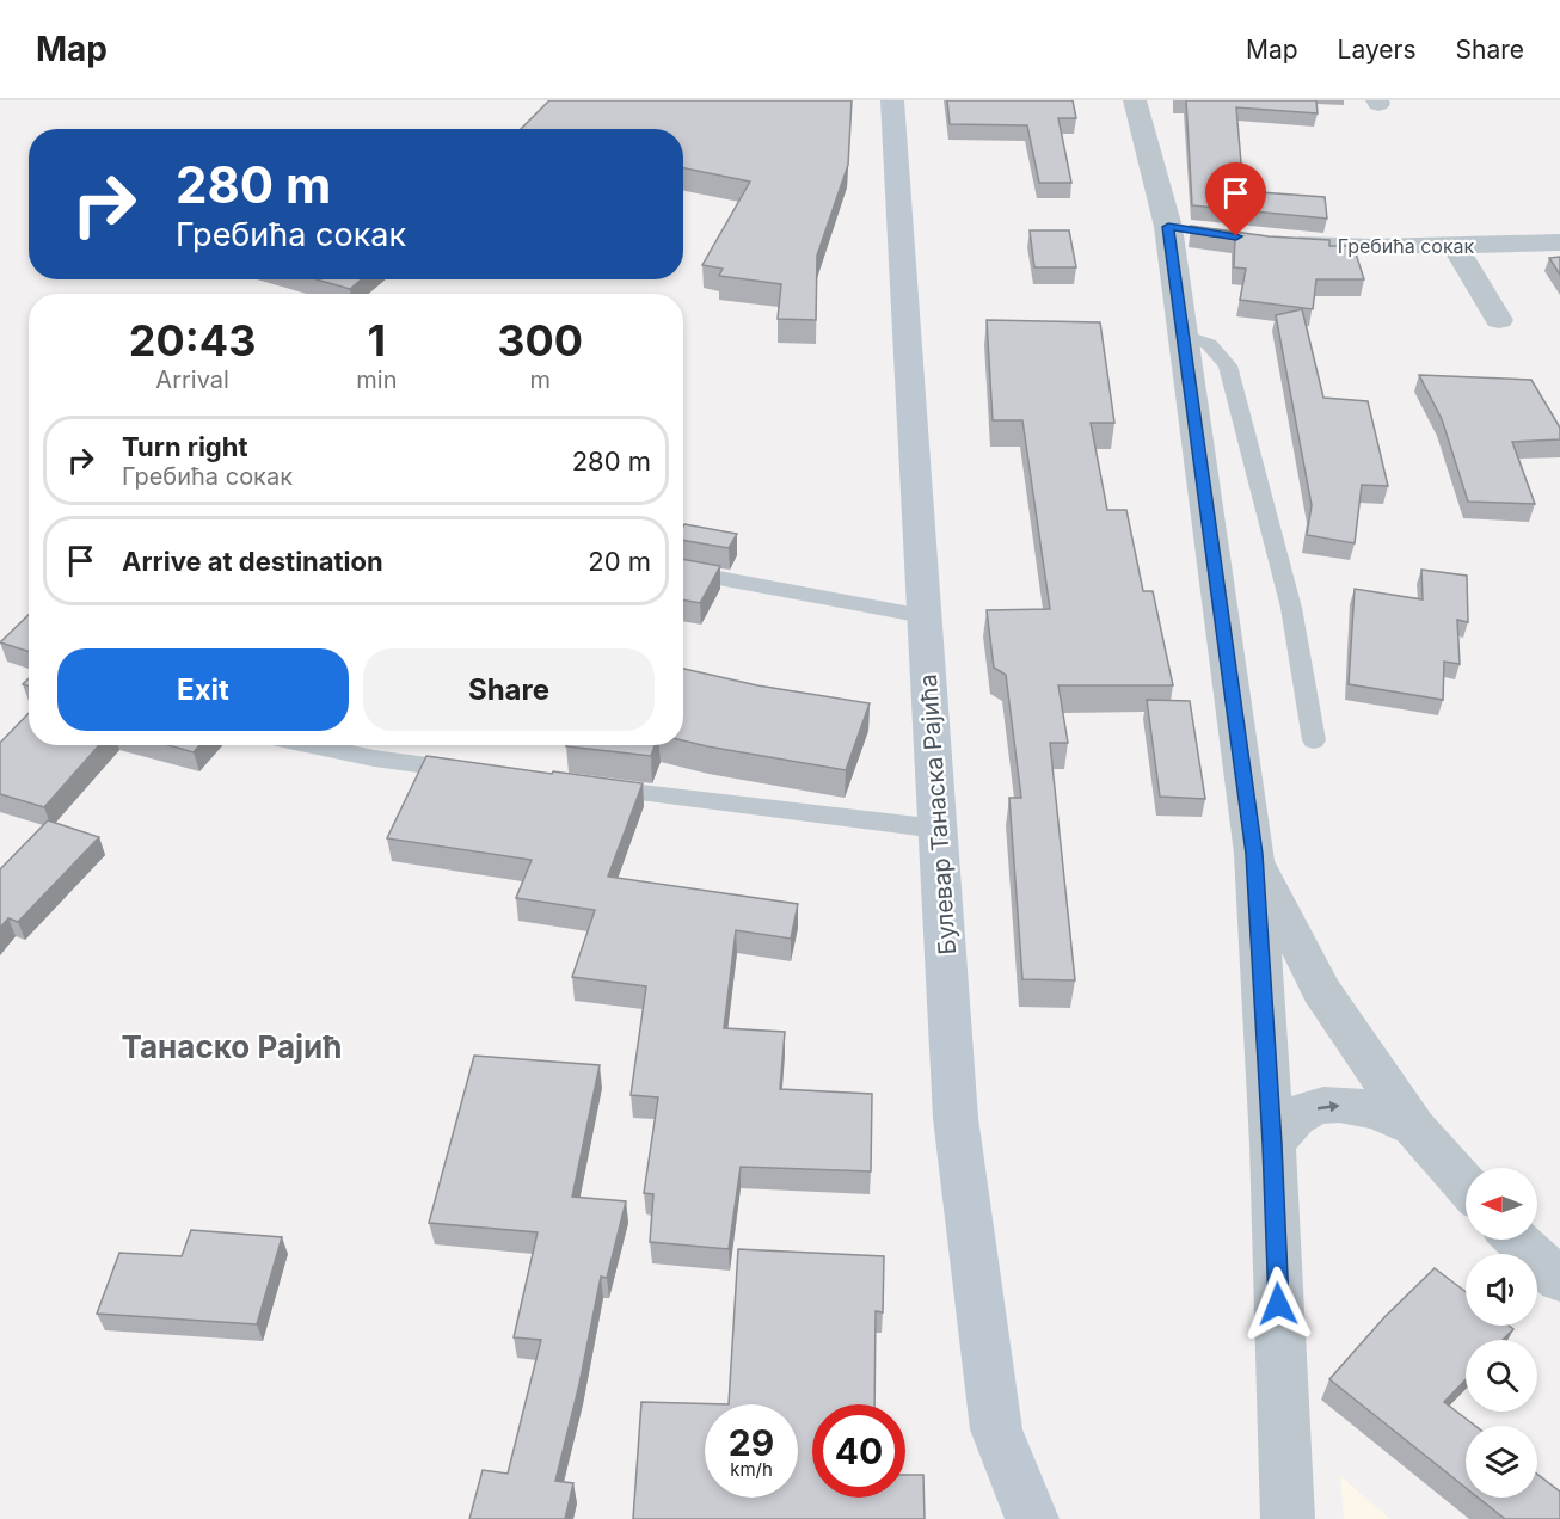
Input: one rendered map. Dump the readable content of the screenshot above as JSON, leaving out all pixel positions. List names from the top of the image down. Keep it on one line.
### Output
{"streets":{"main road":["Булевар Танаска Рајића"],"street":["Гребића сокак"]},"districts":["Танаско Рајић"],"north":"left","page":{"header":"Map","nav":["Map","Layers","Share"],"turn":["280 m","Гребића сокак"],"eta":["20:43","Arrival","1","min","300","m"],"list":[{"name":"Turn right","note":"Гребића сокак","value":"280 m"},{"name":"Arrive at destination","value":"20 m"}],"buttons":["Exit","Share"],"speed":"29 km/h","limit":"40"}}
